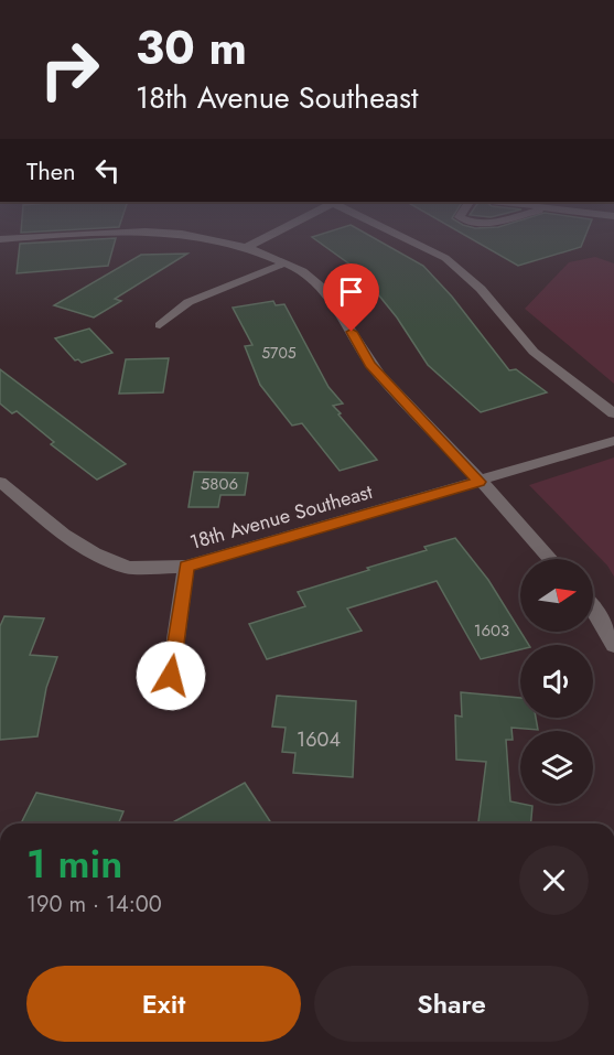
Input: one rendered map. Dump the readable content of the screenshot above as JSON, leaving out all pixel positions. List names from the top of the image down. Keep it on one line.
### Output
{"streets":{"street":["18th Avenue Southeast"]},"house_numbers":["5705","5806","1603","1604"],"north":"right","page":{"turn":["30 m","18th Avenue Southeast"],"then":"Then","heading":["1 min","190 m · 14:00"],"buttons":["Exit","Share"]}}
